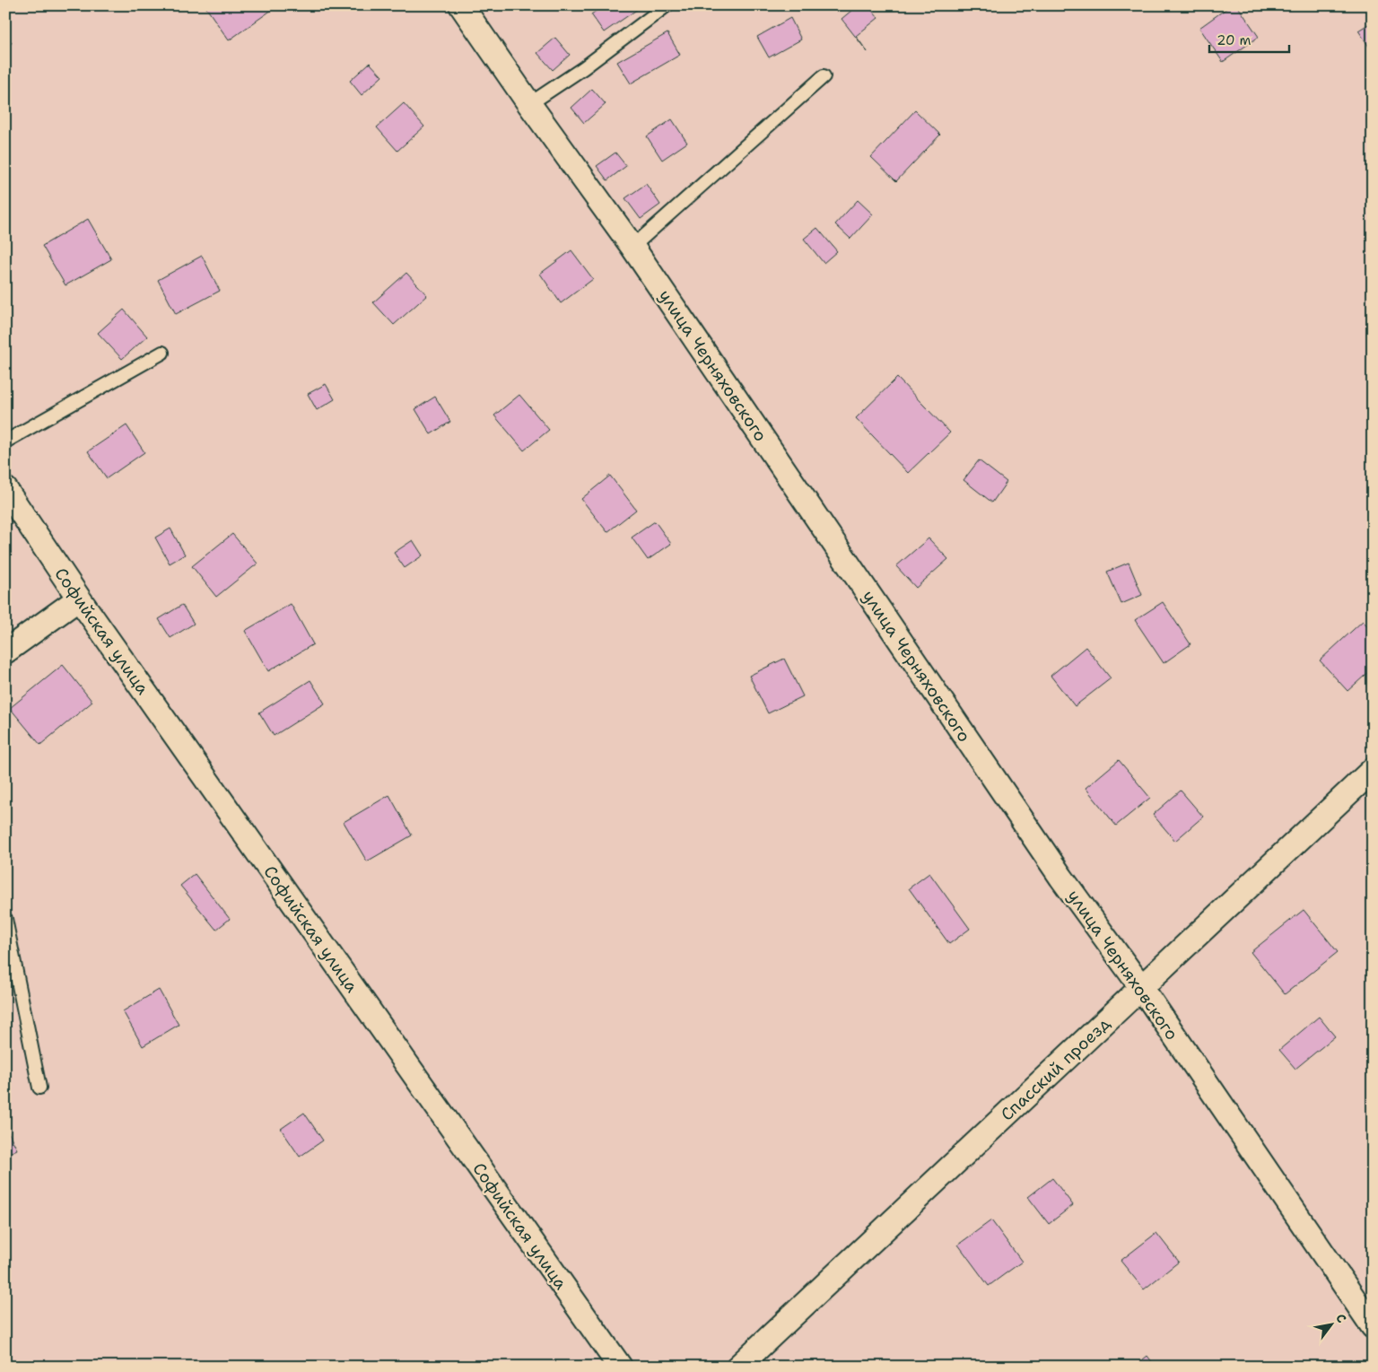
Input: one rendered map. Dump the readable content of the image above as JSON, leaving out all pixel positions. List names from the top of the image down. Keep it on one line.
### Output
{"streets":{"street":["улица Черняховского","Софийская улица","Спасский проезд"]},"crossings":[["улица Черняховского","Спасский проезд"]],"scale_bar":"20 m","north":"top right"}
